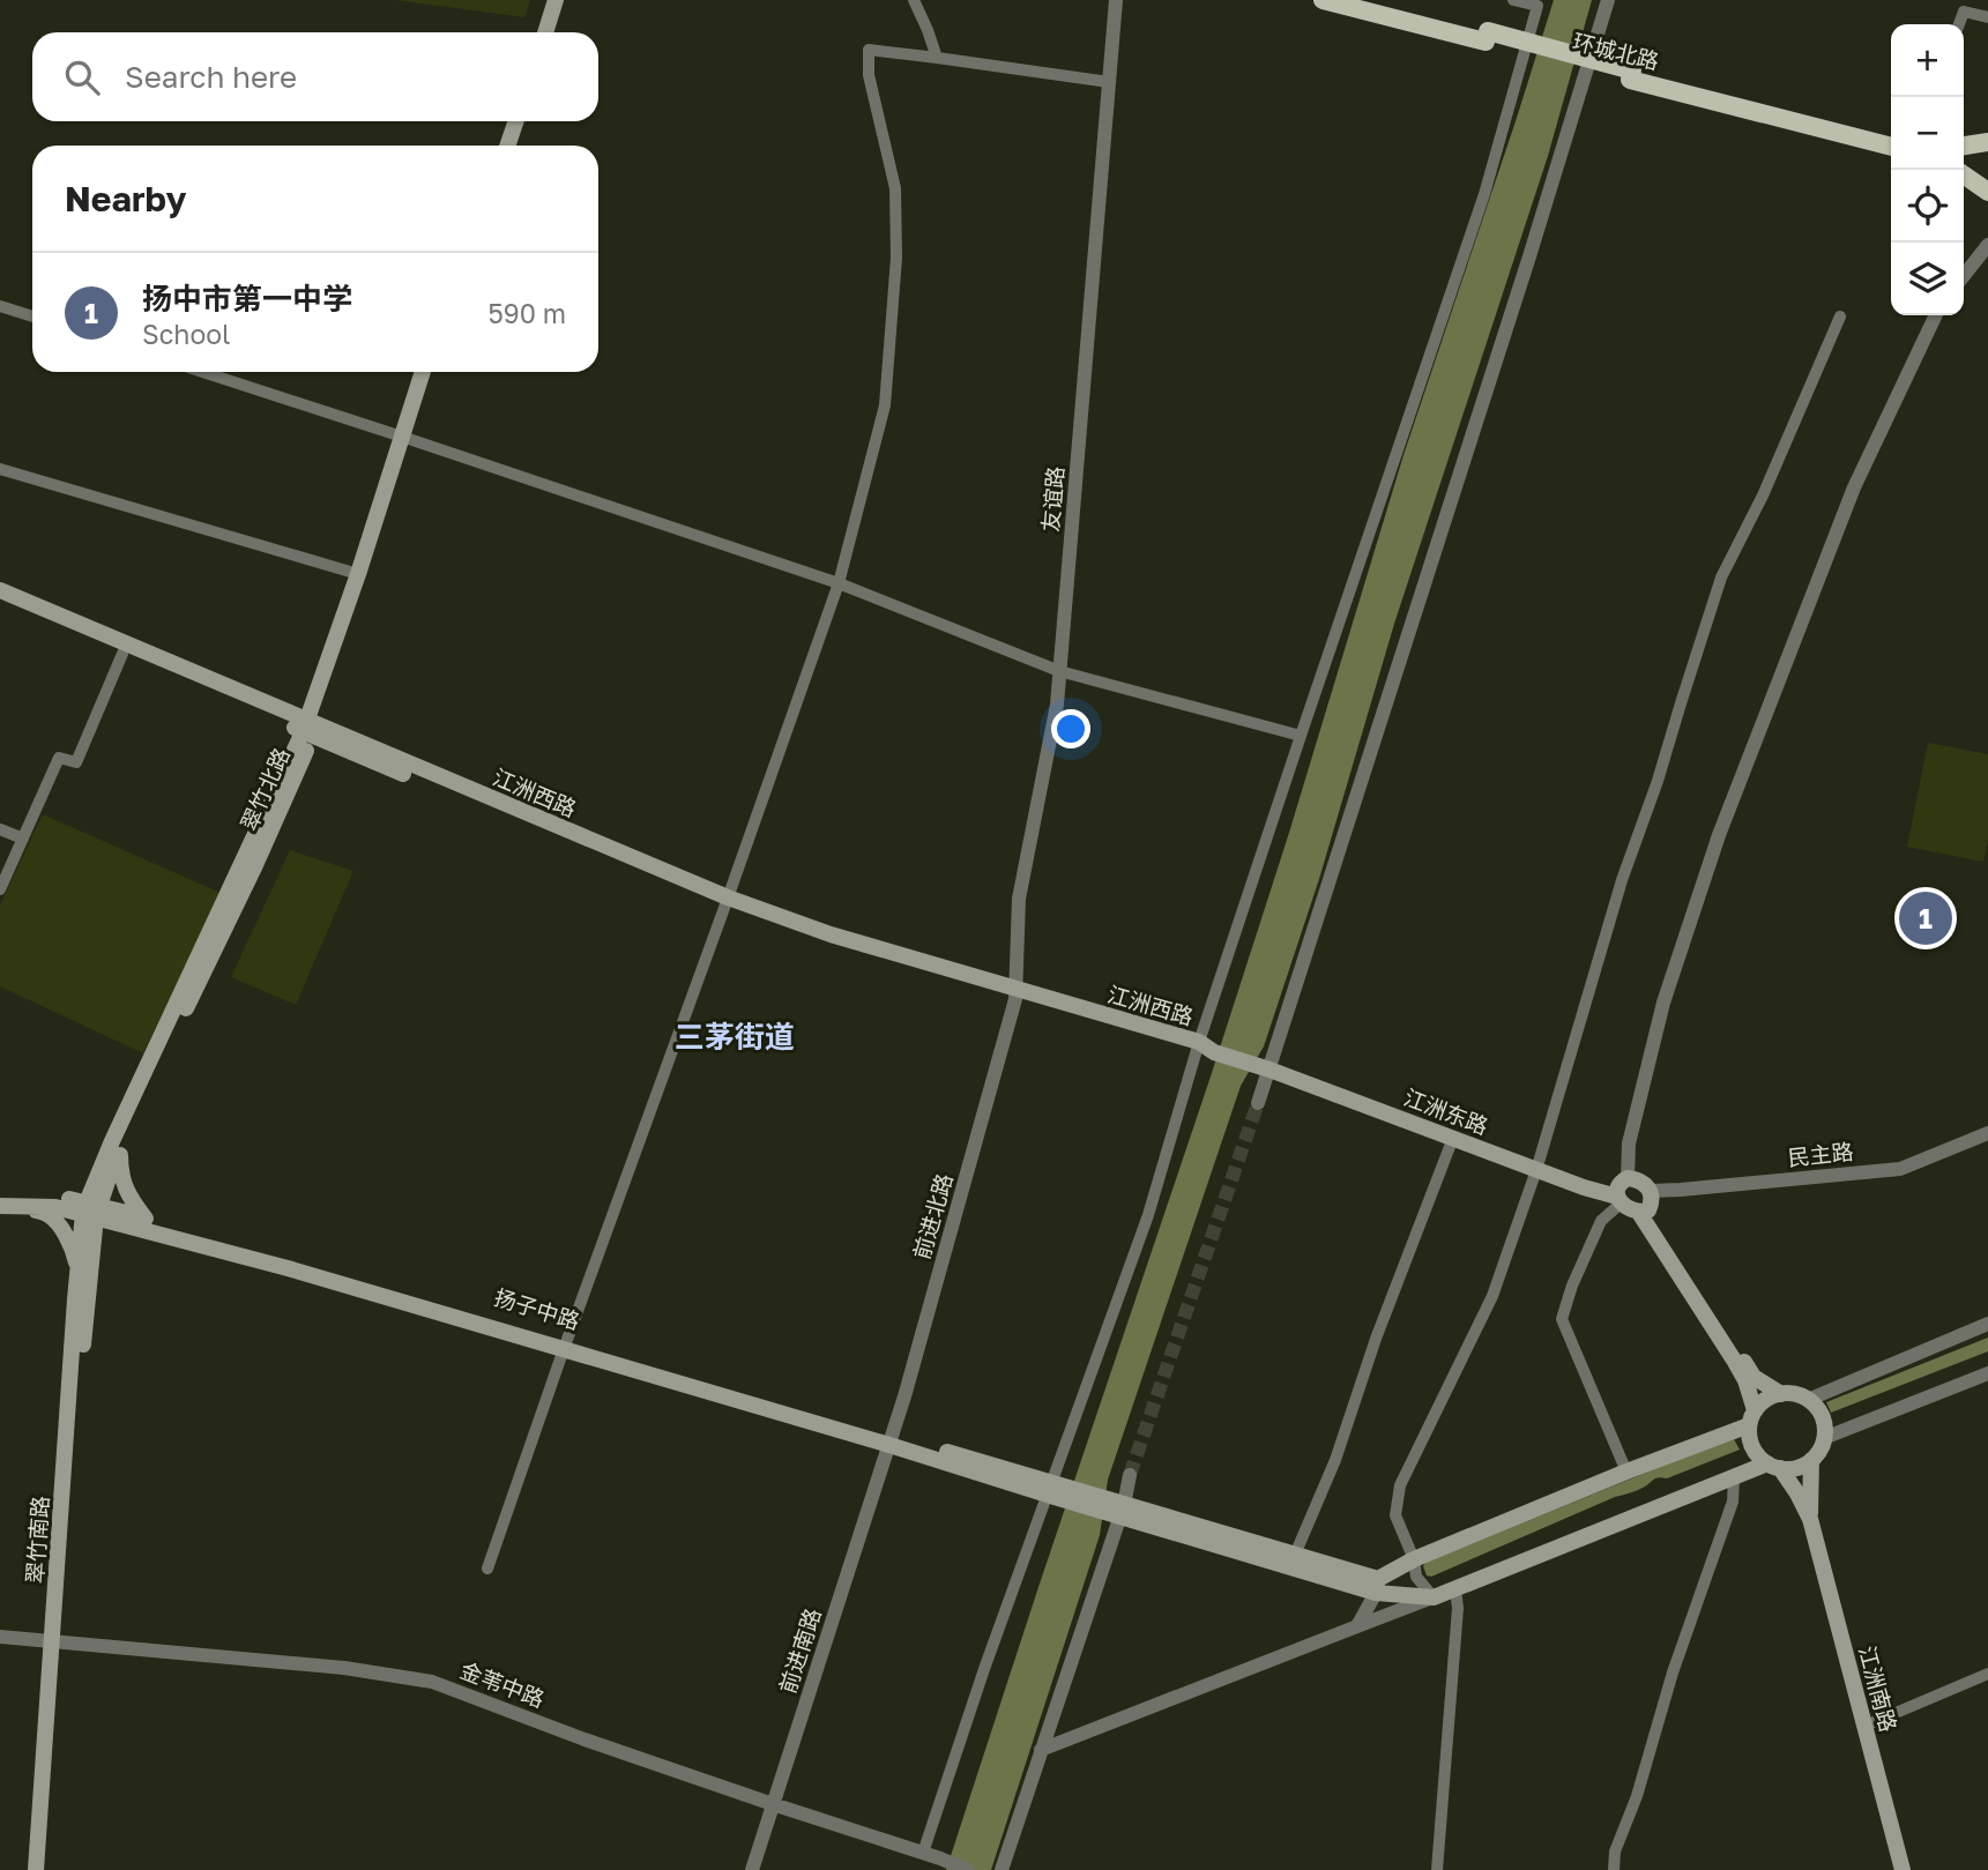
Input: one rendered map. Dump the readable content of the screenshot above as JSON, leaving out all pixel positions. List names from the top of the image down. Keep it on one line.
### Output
{"streets":{"main road":["环城北路","翠竹北路","江洲西路","江洲东路","扬子中路","翠竹南路","江洲南路"],"street":["友谊路","民主路","前进北路","前进南路","金苇中路"]},"crossings":[["友谊路","江洲西路"],["友谊路","前进北路"],["翠竹北路","江洲西路"],["翠竹北路","扬子中路"],["翠竹北路","翠竹南路"],["江洲西路","江洲东路"],["江洲西路","前进北路"],["江洲东路","民主路"],["前进北路","扬子中路"],["前进北路","前进南路"],["扬子中路","翠竹南路"],["扬子中路","前进南路"],["翠竹南路","金苇中路"],["前进南路","金苇中路"]],"districts":["三茅街道"],"page":{"map_buttons":["+","−"],"search":"Search here","heading":"Nearby","list":[{"mark":"1","name":"扬中市第一中学","note":"School","value":"590 m"}],"pins":"1"}}
